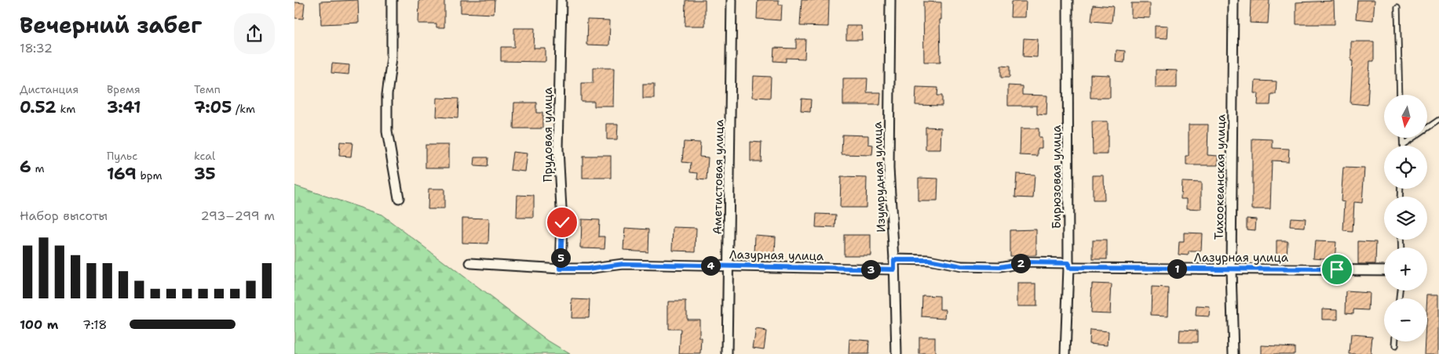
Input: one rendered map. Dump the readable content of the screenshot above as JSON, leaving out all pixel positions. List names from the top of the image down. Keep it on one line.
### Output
{"streets":{"street":["Прудовая улица","Аметистовая улица","Изумрудная улица","Бирюзовая улица","Тихоокеанская улица","Лазурная улица"]},"crossings":[["Прудовая улица","Лазурная улица"],["Аметистовая улица","Лазурная улица"],["Изумрудная улица","Лазурная улица"],["Бирюзовая улица","Лазурная улица"],["Тихоокеанская улица","Лазурная улица"]],"north":"bottom","page":{"heading":["Вечерний забег","18:32"],"stats":[["Дистанция","0.52 km"],["Время","3:41"],["Темп","7:05 /km"],["6 m"],["Пульс","169 bpm"],["kcal","35"]],"map_buttons":["+","−"],"chart":["Набор высоты","293–299 m"],"pins":["5","2","4","1","3"],"list":[{"name":"100 m","note":"7:18"}]}}
